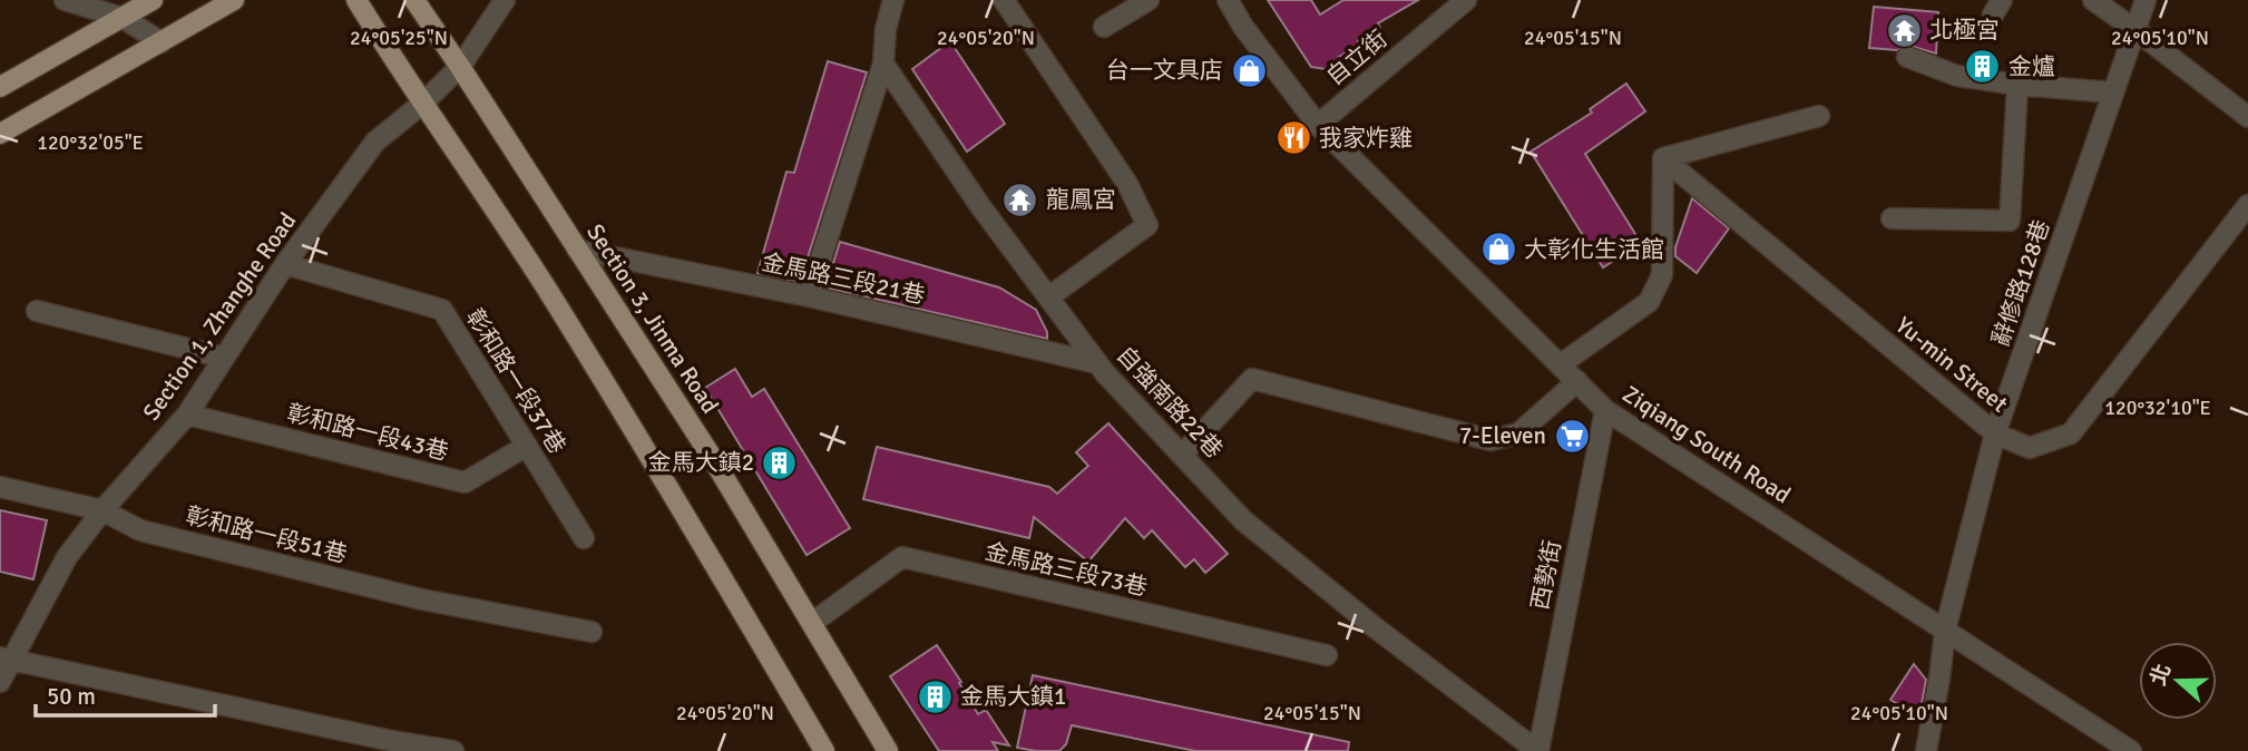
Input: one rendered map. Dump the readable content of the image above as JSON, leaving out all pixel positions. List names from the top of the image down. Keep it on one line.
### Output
{"streets":{"main road":["Section 3, Jinma Road"],"street":["自立街","金馬路三段21巷","辭修路128巷","Section 1, Zhanghe Road","Yu-min Street","彰和路一段37巷","自強南路22巷","彰和路一段43巷","Ziqiang South Road","彰和路一段51巷","金馬路三段73巷","西勢街"]},"crossings":[["自立街","Ziqiang South Road"],["金馬路三段21巷","Section 3, Jinma Road"],["金馬路三段21巷","自強南路22巷"],["辭修路128巷","Yu-min Street"],["辭修路128巷","Ziqiang South Road"],["Section 1, Zhanghe Road","Section 3, Jinma Road"],["Section 1, Zhanghe Road","彰和路一段37巷"],["Section 1, Zhanghe Road","彰和路一段43巷"],["Section 1, Zhanghe Road","彰和路一段51巷"],["Section 3, Jinma Road","金馬路三段73巷"],["彰和路一段37巷","彰和路一段43巷"],["自強南路22巷","西勢街"],["Ziqiang South Road","西勢街"]],"places":{"temple":["北極宮","龍鳳宮"],"building":["金爐","金馬大鎮2","金馬大鎮1"],"shop":["台一文具店","大彰化生活館"],"restaurant":["我家炸雞"],"supermarket":["7-Eleven"]},"scale_bar":"50 m","north":"left","coordinates":["24°05'25\"N","24°05'20\"N","24°05'15\"N","24°05'10\"N","120°32'05\"E","120°32'10\"E"]}
